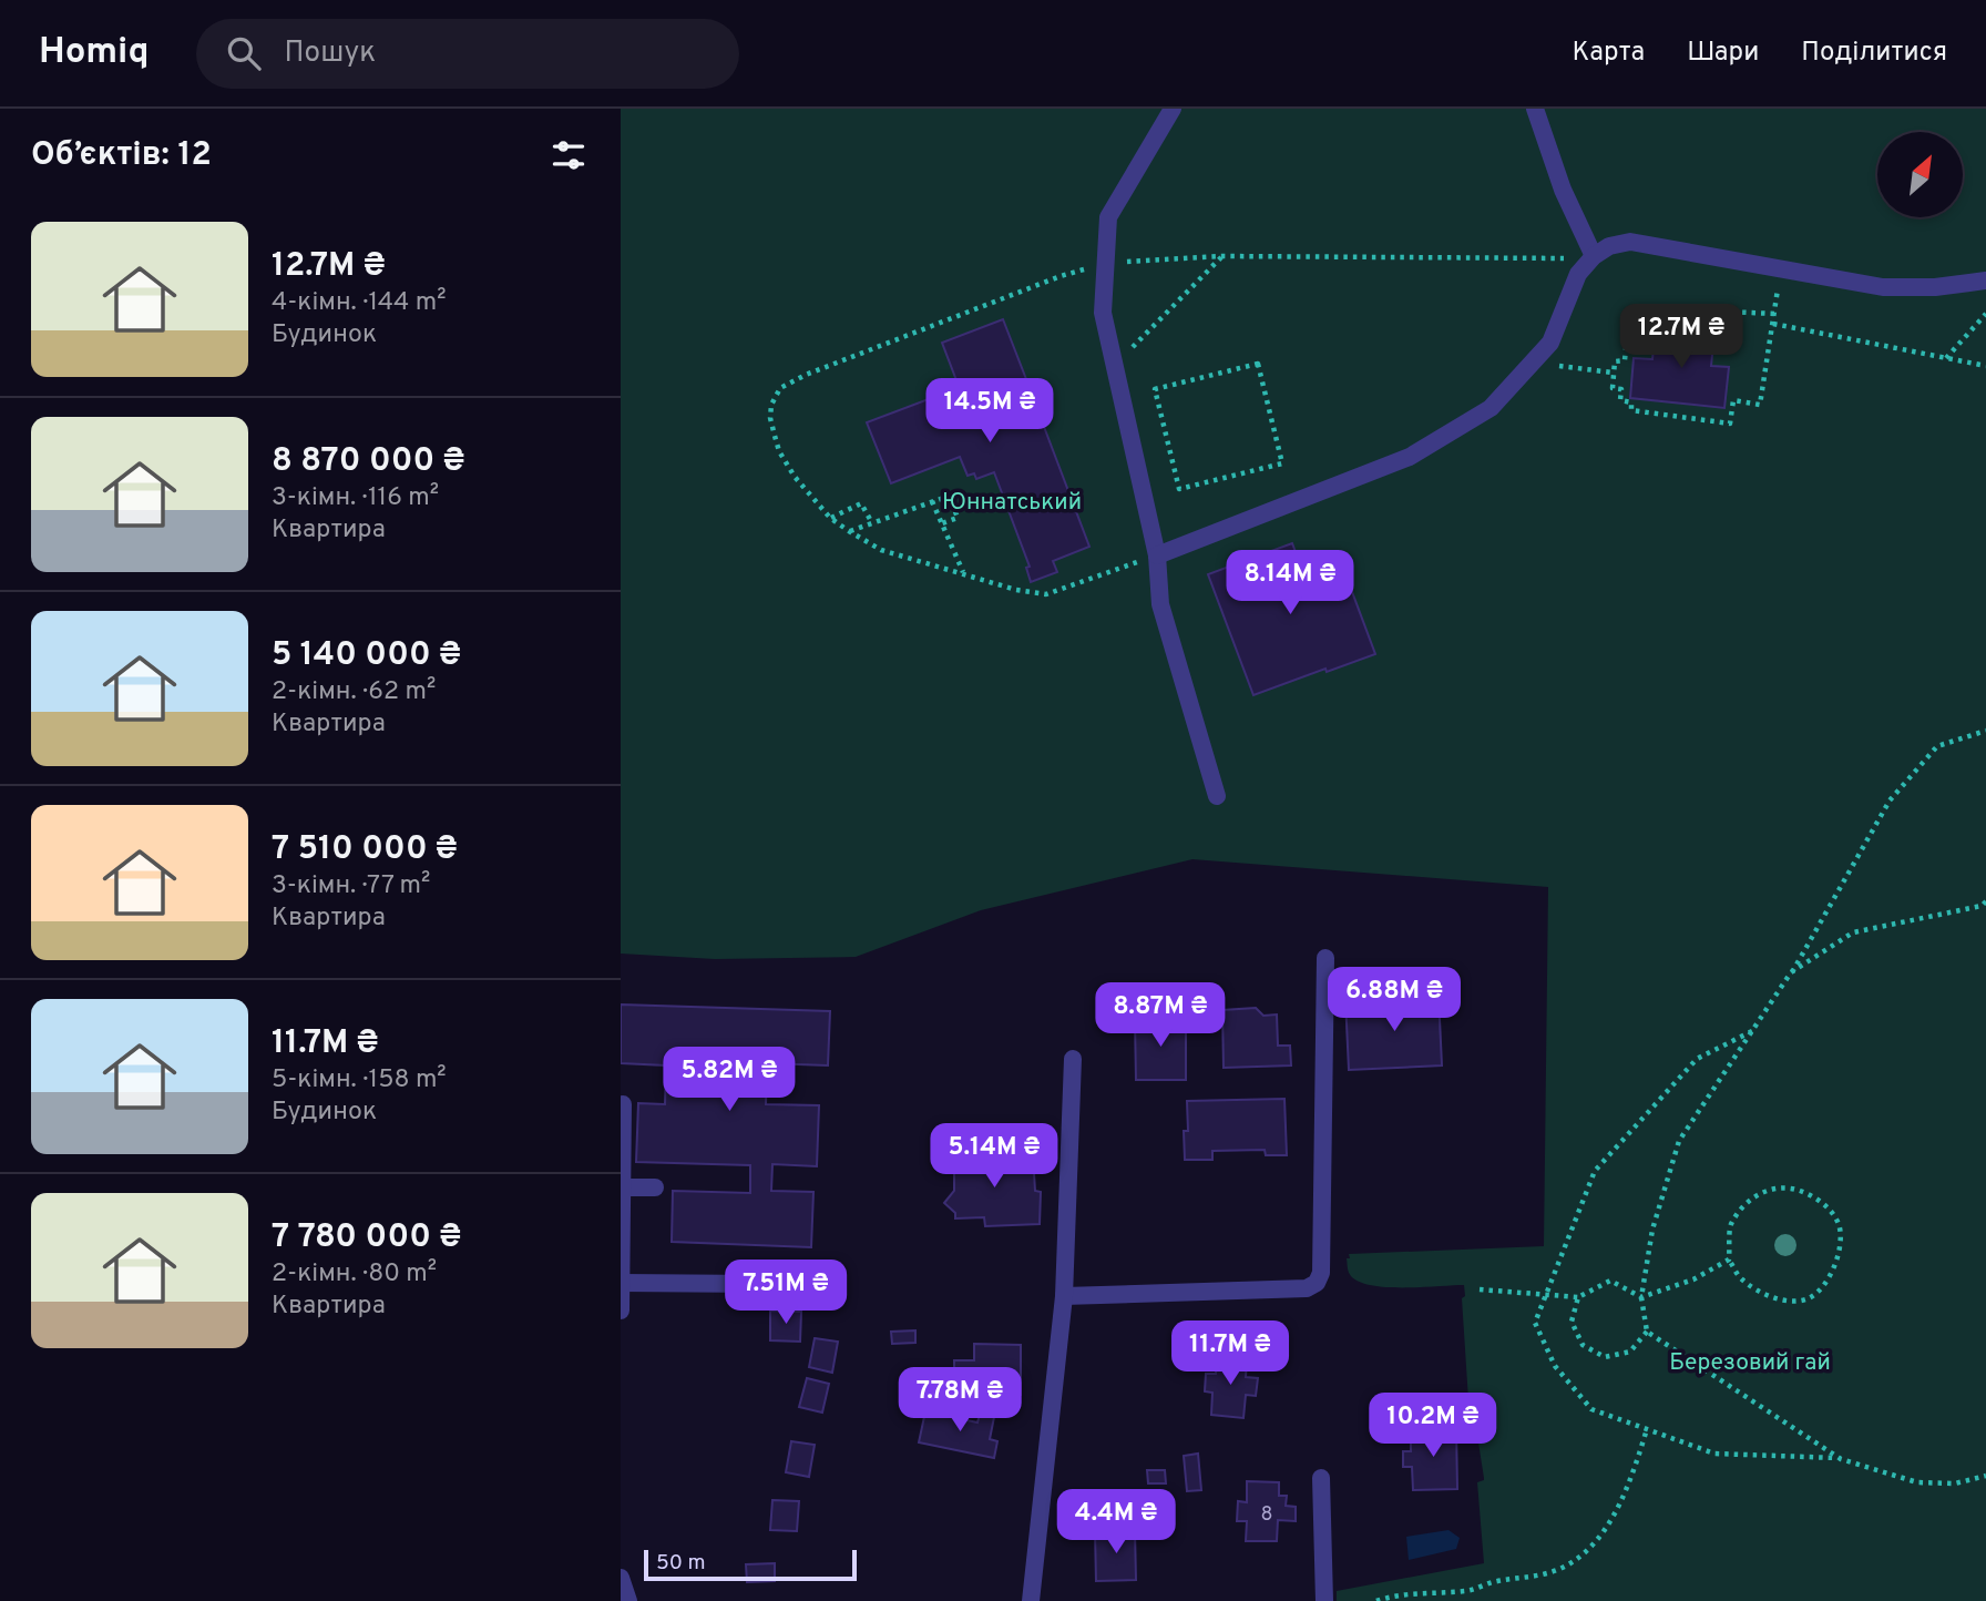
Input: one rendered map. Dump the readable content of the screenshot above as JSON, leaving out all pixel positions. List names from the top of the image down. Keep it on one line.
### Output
{"parks":["Юннатський","Березовий гай"],"house_numbers":["8"],"scale_bar":"50 m","north":"top right","page":{"header":"Homiq","search":"Пошук","nav":["Карта","Шари","Поділитися"],"heading":"Об’єктів: 12","list":[{"name":"12.7M ₴","note":"4-кімн. · 144 m² · Будинок"},{"name":"8 870 000 ₴","note":"3-кімн. · 116 m² · Квартира"},{"name":"5 140 000 ₴","note":"2-кімн. · 62 m² · Квартира"},{"name":"7 510 000 ₴","note":"3-кімн. · 77 m² · Квартира"},{"name":"11.7M ₴","note":"5-кімн. · 158 m² · Будинок"},{"name":"7 780 000 ₴","note":"2-кімн. · 80 m² · Квартира"}],"price":["12.7M ₴","14.5M ₴","8.14M ₴","6.88M ₴","8.87M ₴","5.82M ₴","5.14M ₴","7.51M ₴","11.7M ₴","7.78M ₴","10.2M ₴","4.4M ₴"],"scale":"50 m"}}
